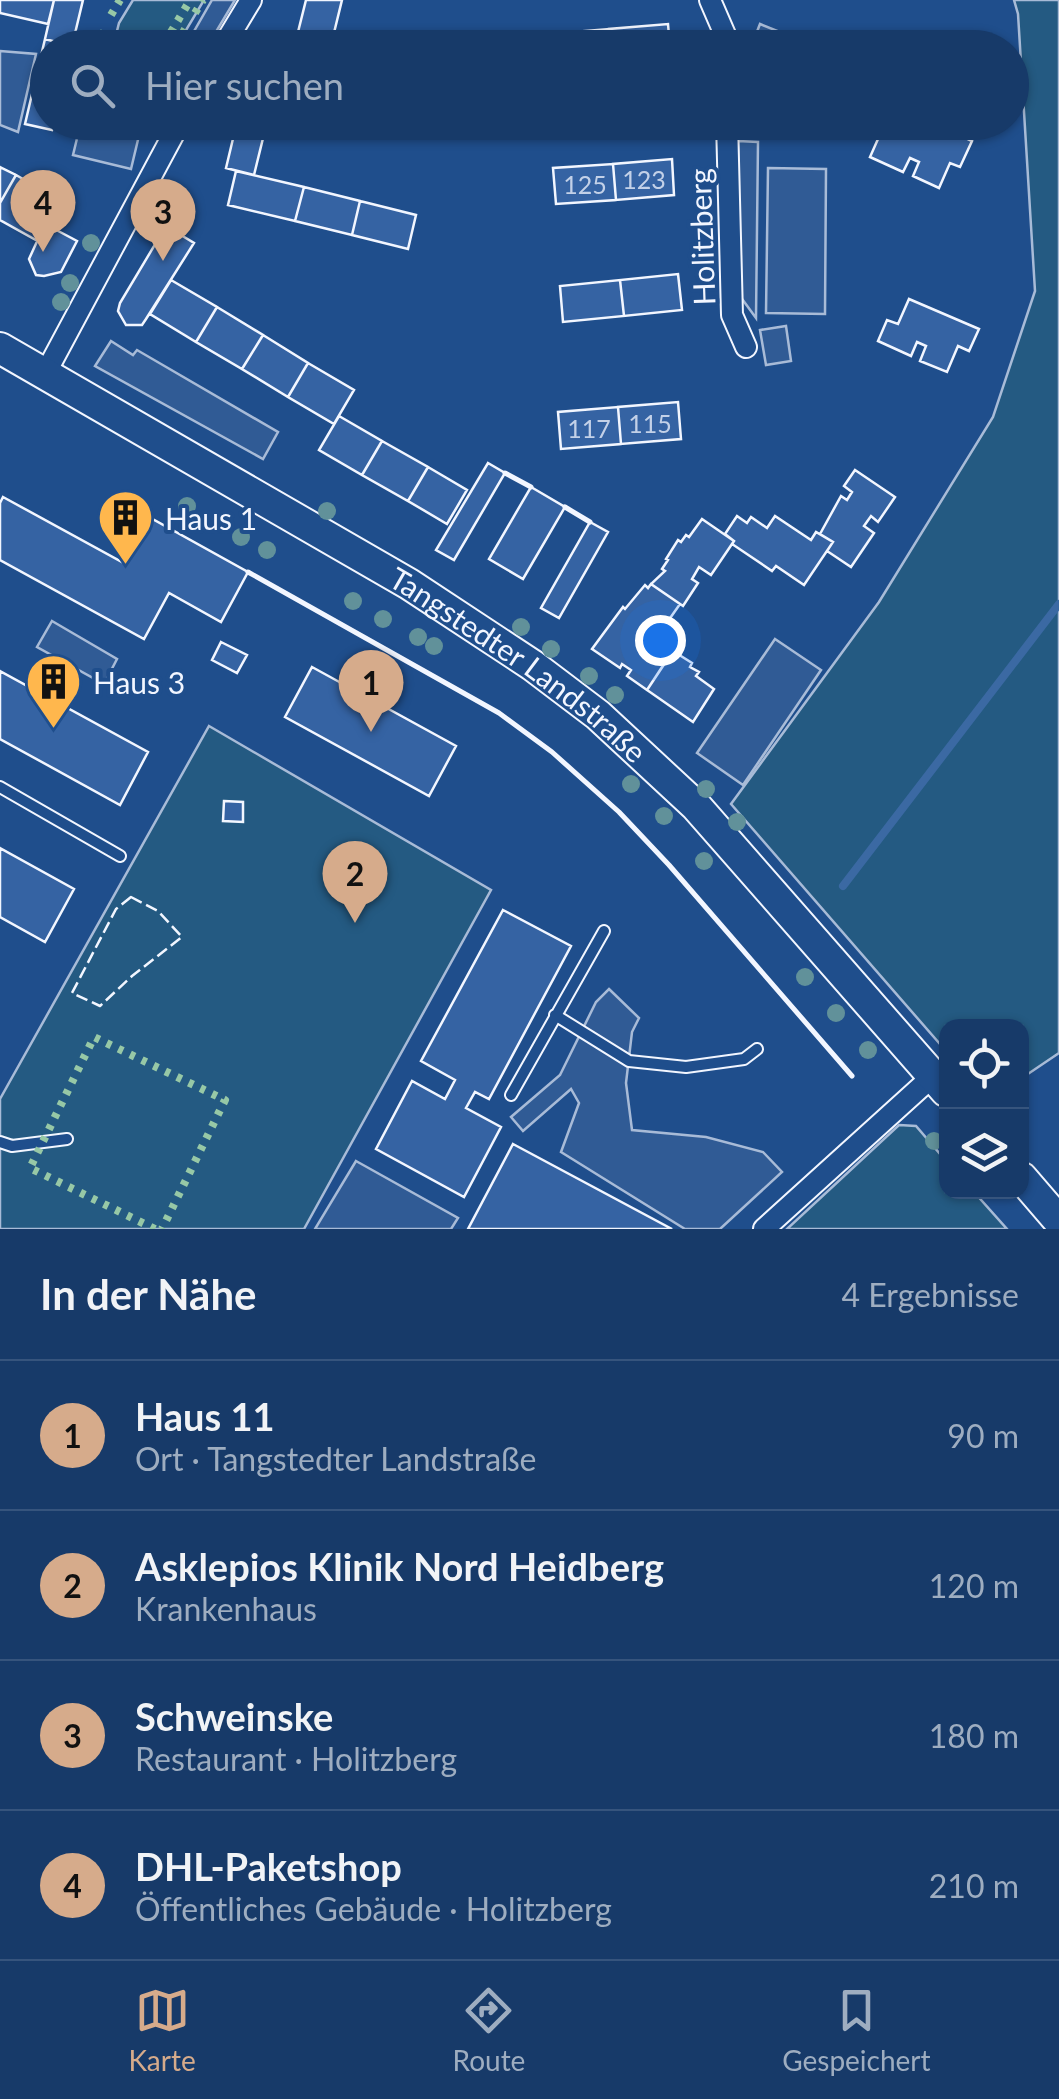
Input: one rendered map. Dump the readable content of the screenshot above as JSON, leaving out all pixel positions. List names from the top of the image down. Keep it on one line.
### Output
{"streets":{"street":["Holitzberg","Tangstedter Landstraße"]},"places":{"building":["Haus 1","Haus 3"]},"house_numbers":["123","125","115","117"],"page":{"search":"Hier suchen","pins":["4","3","1","2"],"heading":["In der Nähe","4 Ergebnisse"],"list":[{"mark":"1","name":"Haus 11","note":"Ort · Tangstedter Landstraße","value":"90 m"},{"mark":"2","name":"Asklepios Klinik Nord Heidberg","note":"Krankenhaus","value":"120 m"},{"mark":"3","name":"Schweinske","note":"Restaurant · Holitzberg","value":"180 m"},{"mark":"4","name":"DHL-Paketshop","note":"Öffentliches Gebäude · Holitzberg","value":"210 m"}],"nav":["Karte","Route","Gespeichert"]}}
